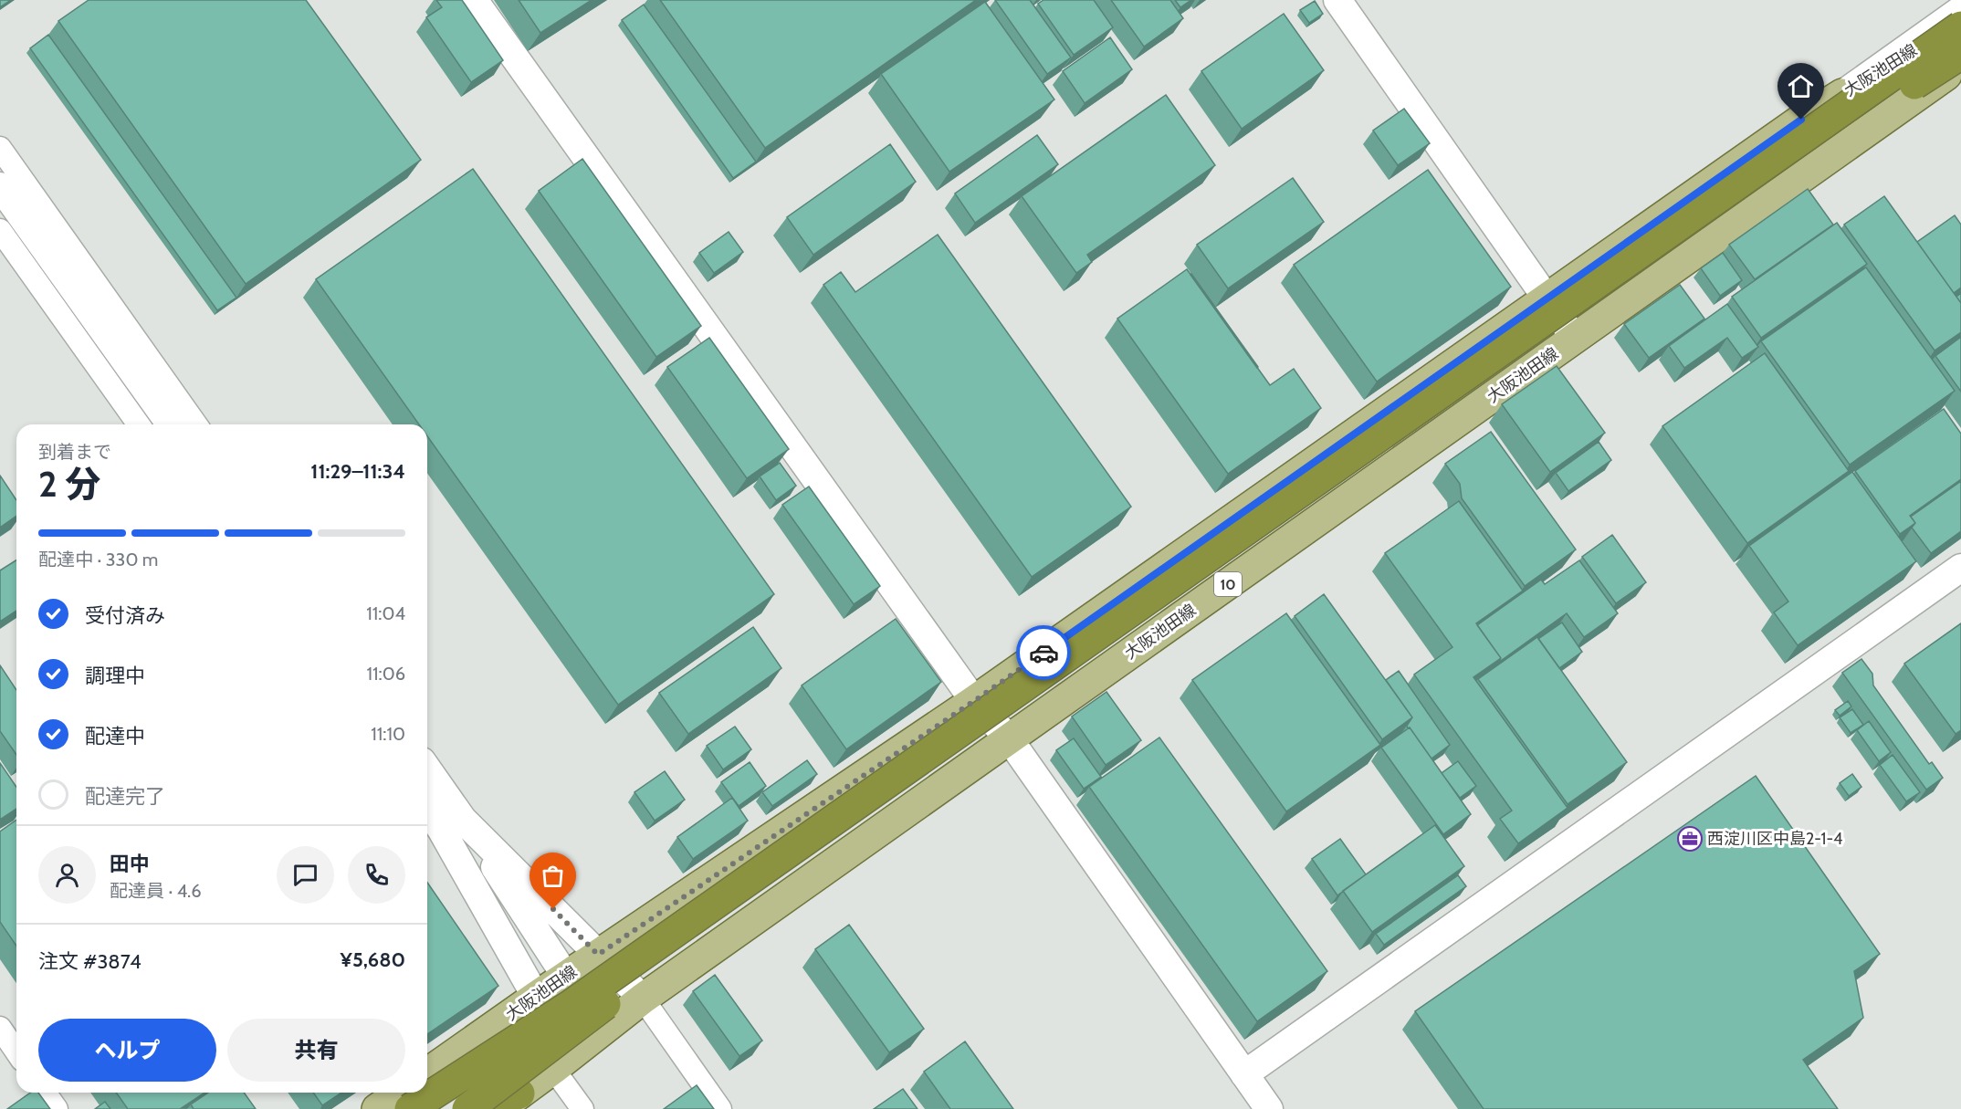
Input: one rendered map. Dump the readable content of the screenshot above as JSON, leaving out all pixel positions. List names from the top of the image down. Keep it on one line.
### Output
{"streets":{"main road":["大阪池田線","10"]},"places":{"office":["西淀川区中島2-1-4"]},"page":{"heading":["2 分","到着まで","11:29–11:34"],"panel":["田中","配達員 · 4.6","注文 #3874","¥5,680"],"bar":"配達中 · 330 m","list":[["受付済み","11:04"],["調理中","11:06"],["配達中","11:10"],"配達完了"],"buttons":["ヘルプ","共有"]}}
